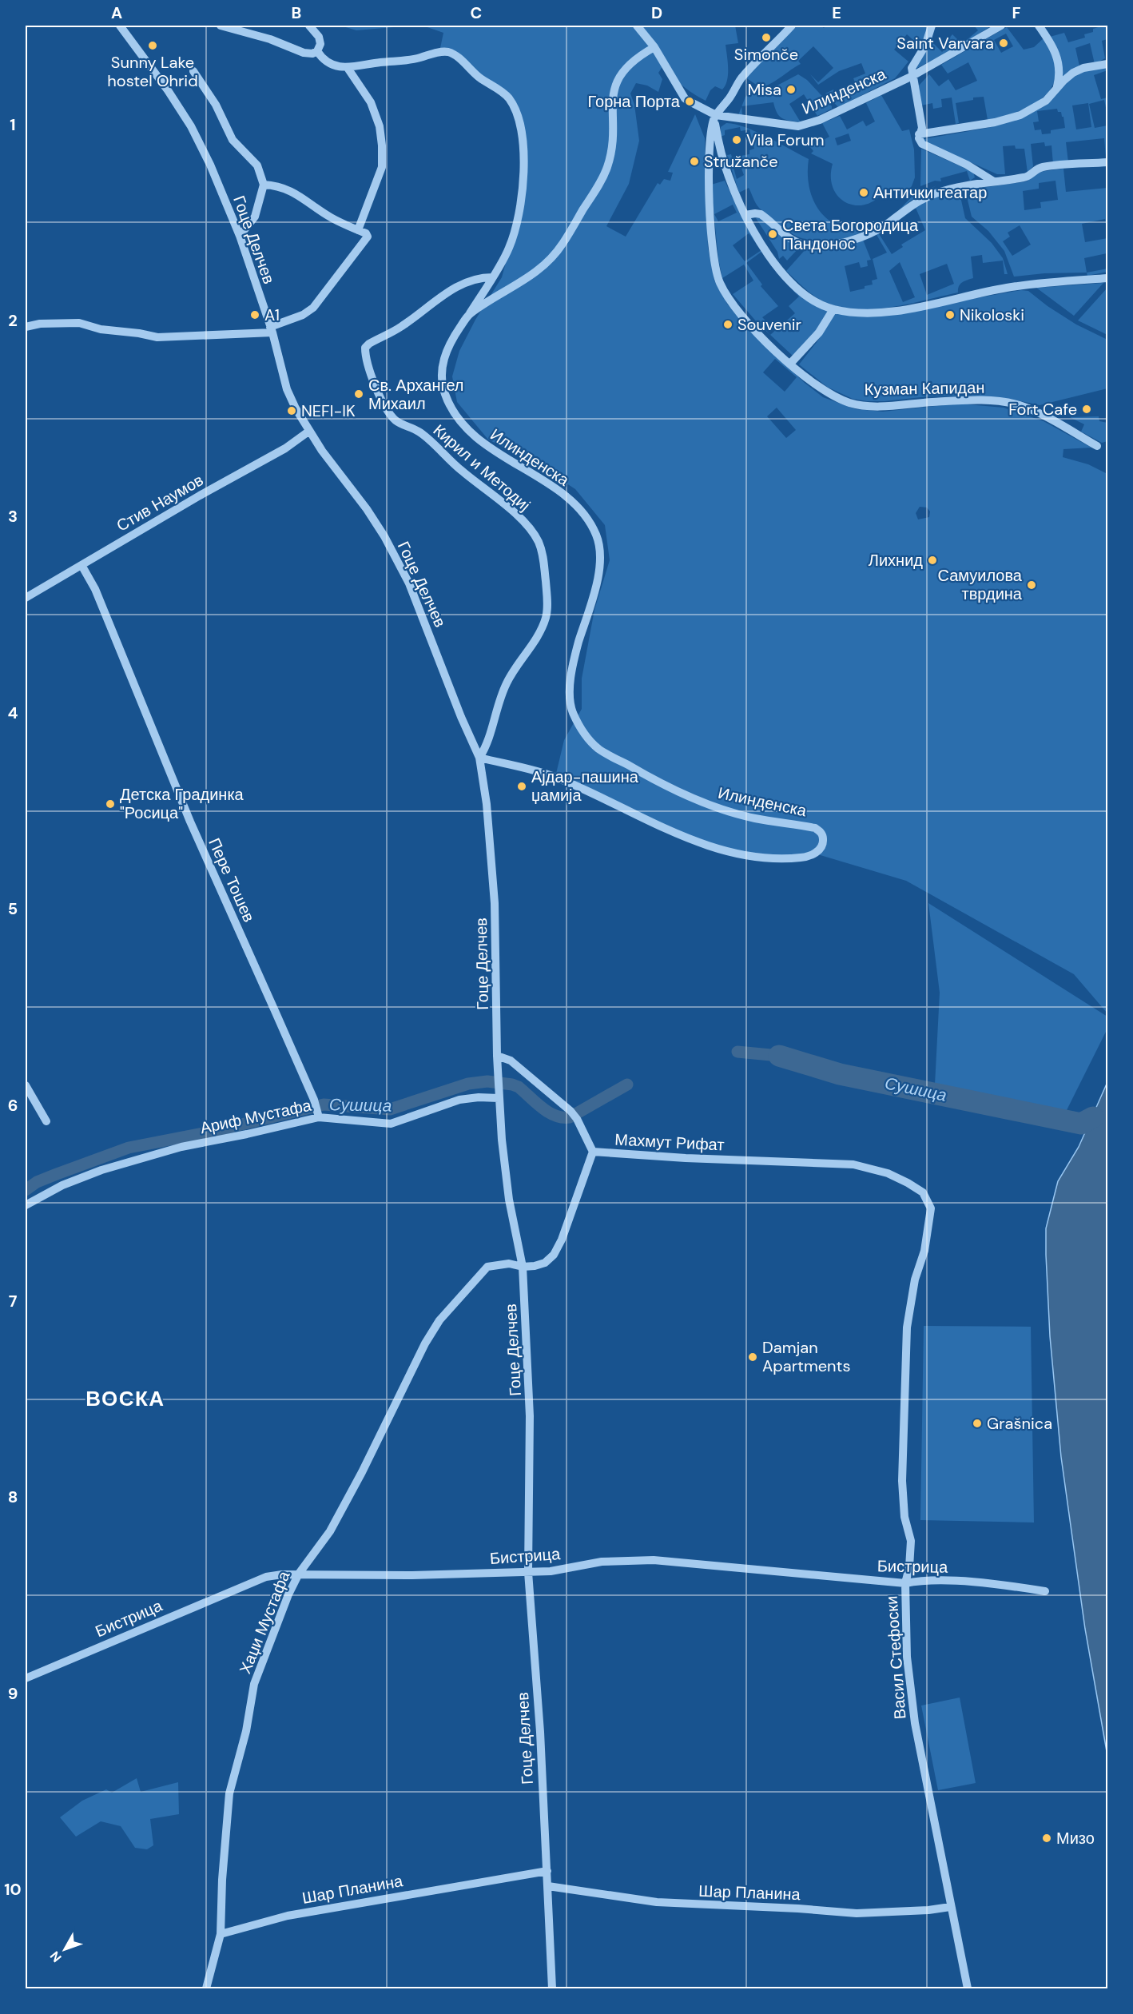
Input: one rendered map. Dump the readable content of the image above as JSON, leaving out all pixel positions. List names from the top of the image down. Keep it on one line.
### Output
{"streets":{"street":["Илинденска","Гоце Делчев","Кузман Капидан","Кирил и Методиј","Стив Наумов","Пере Тошев","Ариф Мустафа","Махмут Рифат","Бистрица","Хаџи Мустафа","Васил Стефоски","Шар Планина"]},"crossings":[["Илинденска","Гоце Делчев"],["Илинденска","Кузман Капидан"],["Илинденска","Кирил и Методиј"],["Гоце Делчев","Кирил и Методиј"],["Гоце Делчев","Стив Наумов"],["Гоце Делчев","Ариф Мустафа"],["Гоце Делчев","Махмут Рифат"],["Гоце Делчев","Бистрица"],["Гоце Делчев","Хаџи Мустафа"],["Гоце Делчев","Шар Планина"],["Стив Наумов","Пере Тошев"],["Пере Тошев","Ариф Мустафа"],["Махмут Рифат","Хаџи Мустафа"],["Махмут Рифат","Васил Стефоски"],["Бистрица","Хаџи Мустафа"],["Бистрица","Васил Стефоски"],["Хаџи Мустафа","Шар Планина"],["Васил Стефоски","Шар Планина"]],"districts":["ВОСКА"],"water":["Сушица"],"places":["Simonče","Saint Varvara","Sunny Lake hostel Ohrid","Misa","Горна Порта","Vila Forum","Stružanče","Антички театар","Света Богородица Пандонос","A1","Nikoloski","Souvenir","Св. Архангел Михаил","Fort Cafe","NEFI-IK","Лихнид","Самуилова тврдина","Ајдар-пашина џамија","Детска Градинка \"Росица\"","Damjan Apartments","Grašnica","Мизо"],"north":"bottom left","grid":{"columns":["A","B","C","D","E","F"],"rows":["1","2","3","4","5","6","7","8","9","10"]}}
